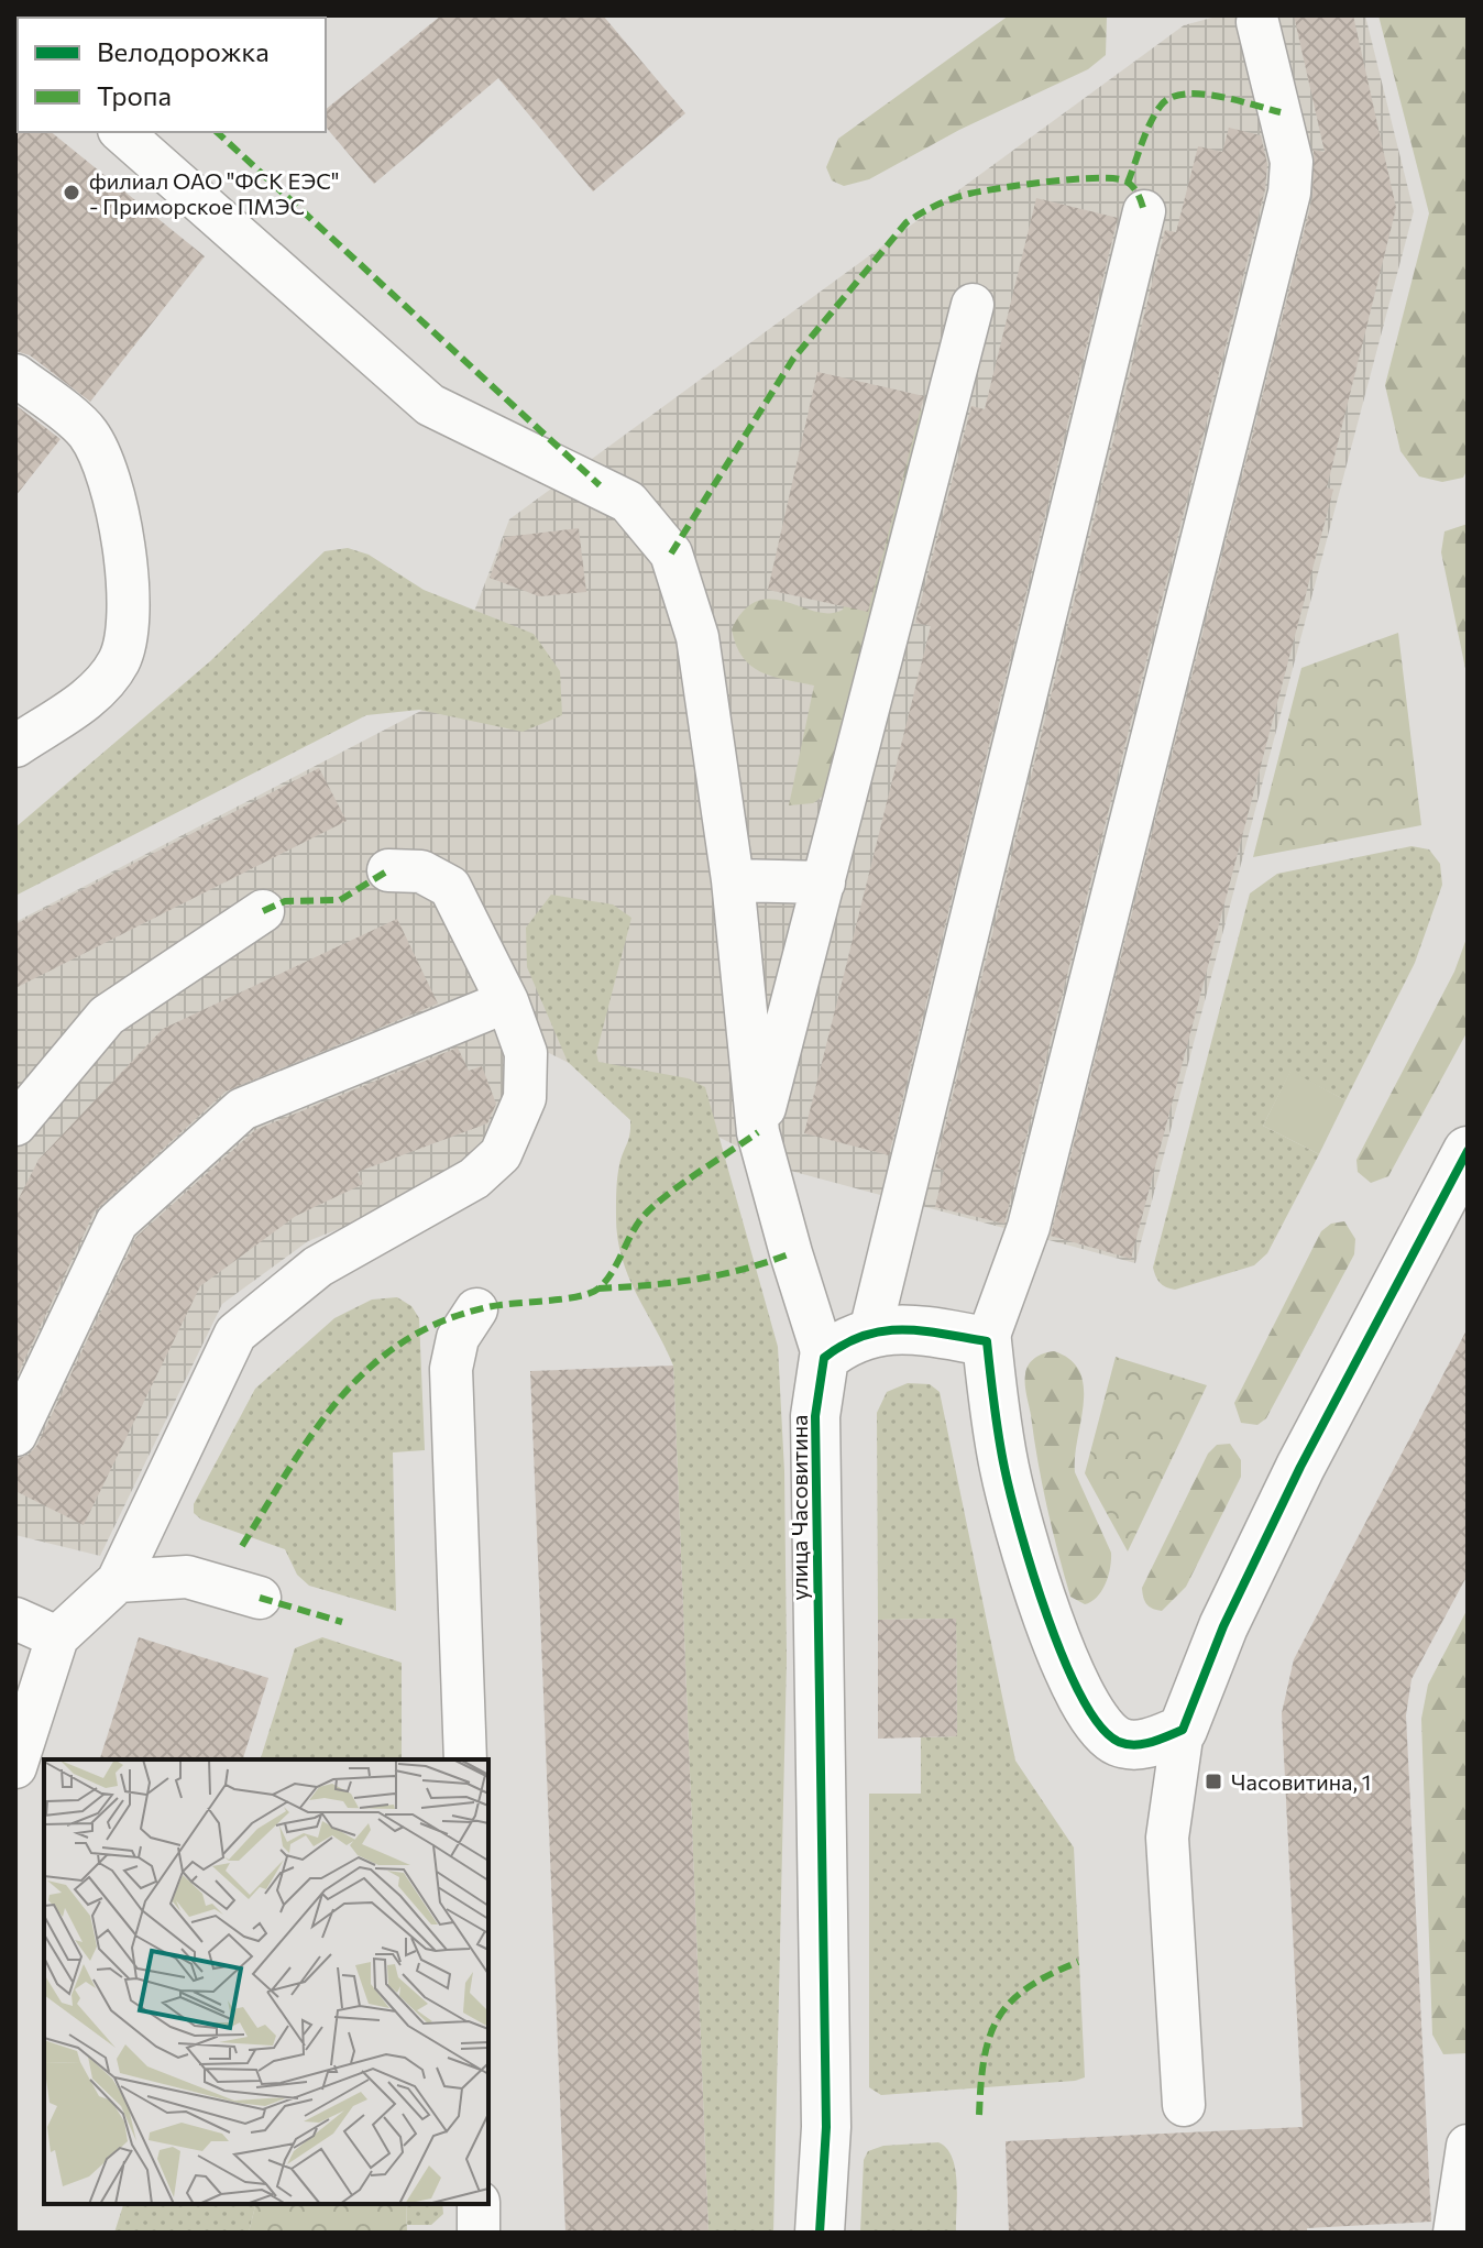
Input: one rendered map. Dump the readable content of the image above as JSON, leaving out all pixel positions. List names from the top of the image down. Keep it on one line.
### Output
{"streets":{"street":["улица Часовитина"]},"places":{"other":["филиал ОАО \"ФСК ЕЭС\" - Приморское ПМЭС"],"transit":["Часовитина, 1"]},"legend":["Велодорожка","Тропа"]}
